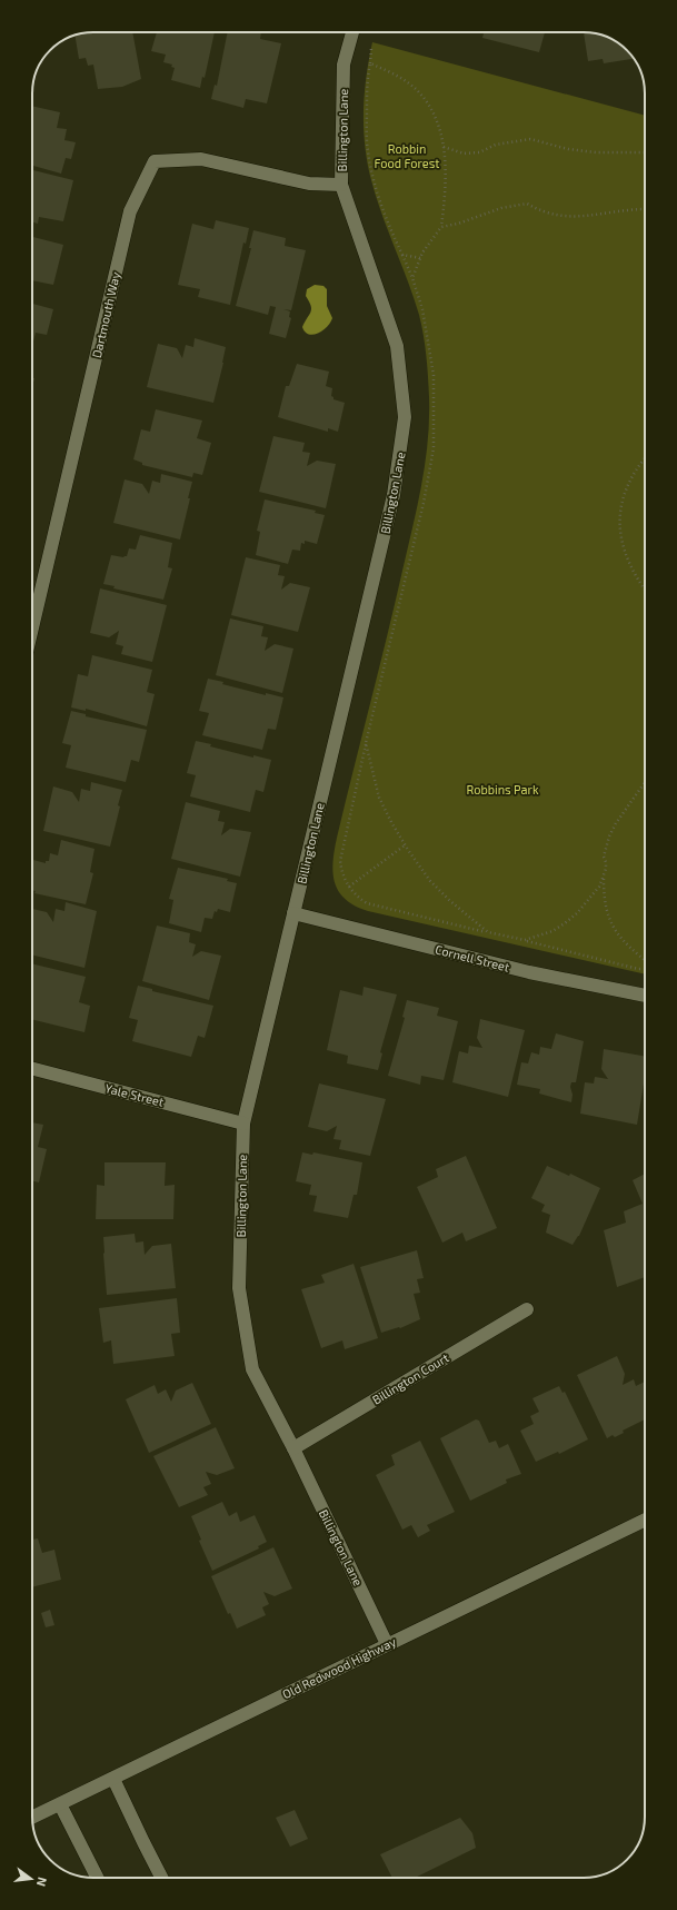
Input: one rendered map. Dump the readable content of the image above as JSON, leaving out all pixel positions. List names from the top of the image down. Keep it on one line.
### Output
{"streets":{"street":["Billington Lane","Dartmouth Way","Cornell Street","Yale Street","Billington Court","Old Redwood Highway"]},"crossings":[["Billington Lane","Dartmouth Way"],["Billington Lane","Cornell Street"],["Billington Lane","Yale Street"],["Billington Lane","Billington Court"],["Billington Lane","Old Redwood Highway"]],"parks":["Robbin Food Forest","Robbins Park"],"north":"right"}
